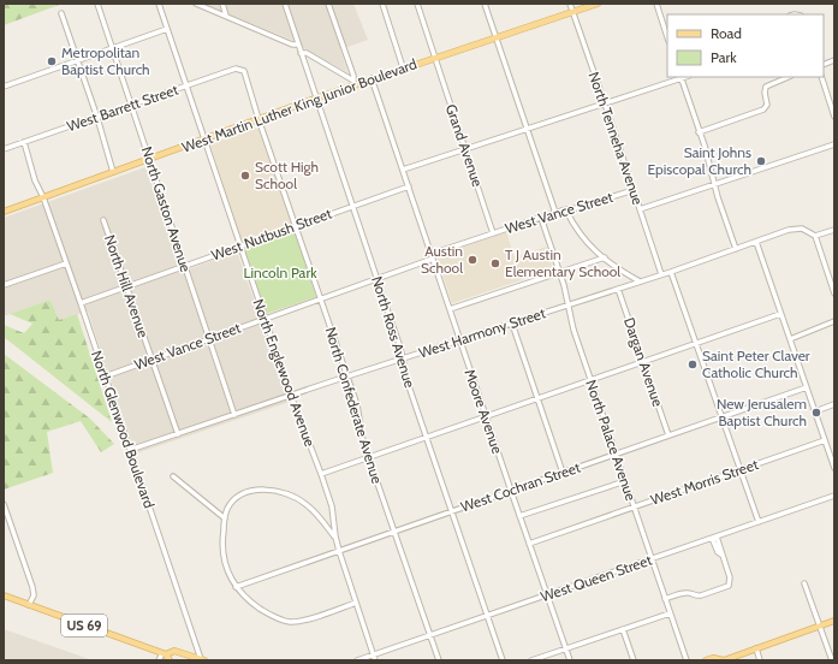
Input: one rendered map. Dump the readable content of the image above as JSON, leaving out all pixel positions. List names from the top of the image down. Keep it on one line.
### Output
{"streets":{"main road":["West Martin Luther King Junior Boulevard","US 69"],"street":["West Barrett Street","North Tenneha Avenue","Grand Avenue","North Gaston Avenue","West Vance Street","West Nutbush Street","North Hill Avenue","North Ross Avenue","West Harmony Street","Dargan Avenue","North Englewood Avenue","North Confederate Avenue","Moore Avenue","North Glenwood Boulevard","North Palace Avenue","West Morris Street","West Cochran Street","West Queen Street"]},"crossings":[["West Martin Luther King Junior Boulevard","North Tenneha Avenue"],["West Martin Luther King Junior Boulevard","Grand Avenue"],["West Martin Luther King Junior Boulevard","North Gaston Avenue"],["West Martin Luther King Junior Boulevard","North Ross Avenue"],["West Martin Luther King Junior Boulevard","North Englewood Avenue"],["West Martin Luther King Junior Boulevard","North Confederate Avenue"],["West Martin Luther King Junior Boulevard","Moore Avenue"],["West Martin Luther King Junior Boulevard","North Glenwood Boulevard"],["West Barrett Street","North Gaston Avenue"],["West Barrett Street","North Englewood Avenue"],["West Barrett Street","North Confederate Avenue"],["West Barrett Street","North Glenwood Boulevard"],["North Tenneha Avenue","West Vance Street"],["North Tenneha Avenue","West Harmony Street"],["Grand Avenue","West Vance Street"],["North Gaston Avenue","West Vance Street"],["North Gaston Avenue","West Nutbush Street"],["North Gaston Avenue","West Harmony Street"],["West Vance Street","North Hill Avenue"],["West Vance Street","North Ross Avenue"],["West Vance Street","North Englewood Avenue"],["West Vance Street","North Confederate Avenue"],["West Vance Street","Moore Avenue"],["West Vance Street","North Glenwood Boulevard"],["West Vance Street","North Palace Avenue"],["West Nutbush Street","North Hill Avenue"],["West Nutbush Street","North Ross Avenue"],["West Nutbush Street","North Englewood Avenue"],["West Nutbush Street","North Confederate Avenue"],["West Nutbush Street","Moore Avenue"],["West Nutbush Street","North Glenwood Boulevard"],["North Hill Avenue","West Harmony Street"],["North Ross Avenue","West Harmony Street"],["North Ross Avenue","West Cochran Street"],["North Ross Avenue","West Queen Street"],["West Harmony Street","Dargan Avenue"],["West Harmony Street","North Englewood Avenue"],["West Harmony Street","North Confederate Avenue"],["West Harmony Street","Moore Avenue"],["West Harmony Street","North Glenwood Boulevard"],["West Harmony Street","North Palace Avenue"],["Dargan Avenue","West Cochran Street"],["North Englewood Avenue","West Cochran Street"],["North Englewood Avenue","West Queen Street"],["North Confederate Avenue","West Cochran Street"],["North Confederate Avenue","West Queen Street"],["Moore Avenue","West Morris Street"],["Moore Avenue","West Cochran Street"],["Moore Avenue","West Queen Street"],["North Glenwood Boulevard","US 69"],["North Palace Avenue","West Morris Street"],["North Palace Avenue","West Cochran Street"],["North Palace Avenue","West Queen Street"]],"parks":["Lincoln Park"],"places":["Metropolitan Baptist Church","Saint Johns Episcopal Church","Scott High School","Austin School","T J Austin Elementary School","Saint Peter Claver Catholic Church","New Jerusalem Baptist Church"],"legend":["Road","Park"]}
